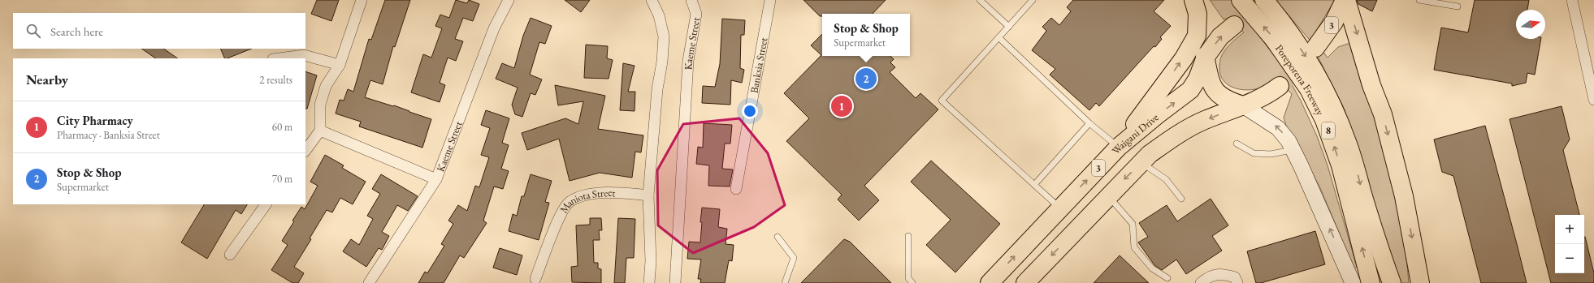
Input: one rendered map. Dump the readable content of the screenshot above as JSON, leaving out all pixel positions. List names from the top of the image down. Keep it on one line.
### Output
{"streets":{"highway":["3","Poreporena Freeway","8","Waigani Drive"],"street":["Kaeme Street","Banksia Street","Maniota Street"]},"north":"right","page":{"search":"Search here","popup":["Stop & Shop","Supermarket"],"heading":["Nearby","2 results"],"pins":["2","1"],"list":[{"mark":"1","name":"City Pharmacy","note":"Pharmacy · Banksia Street","value":"60 m"},{"mark":"2","name":"Stop & Shop","note":"Supermarket","value":"70 m"}],"map_buttons":["+","−"]}}
